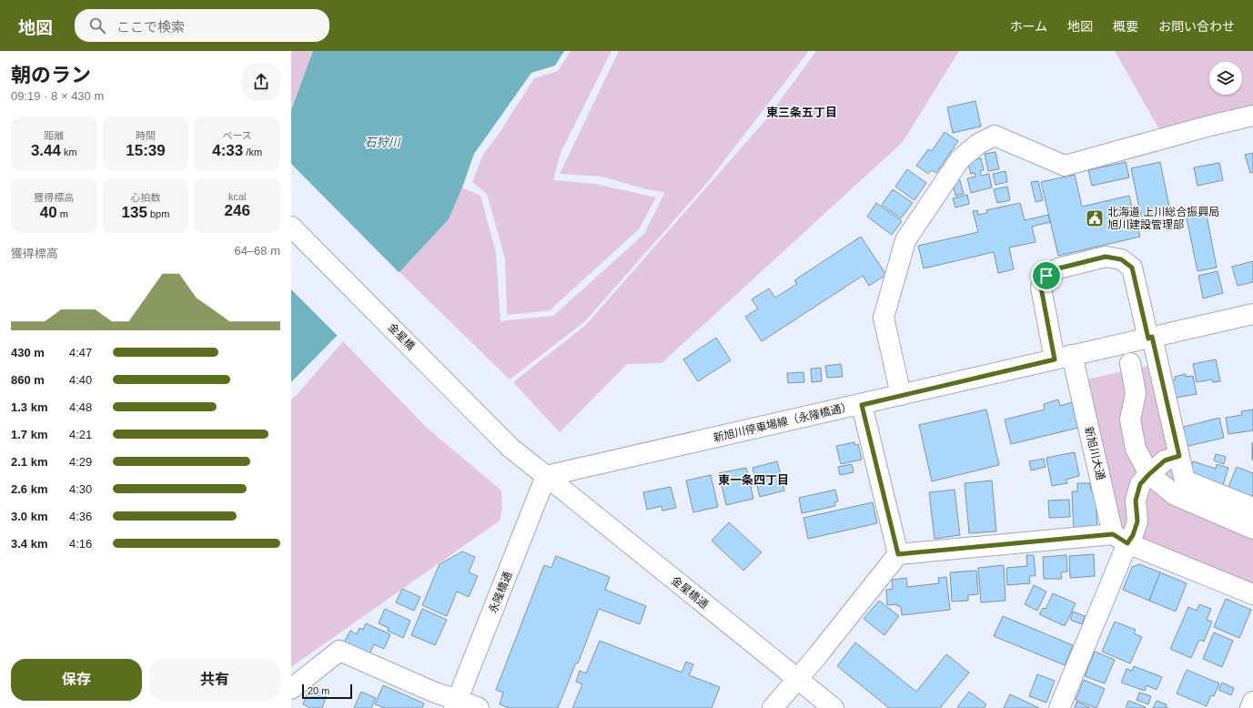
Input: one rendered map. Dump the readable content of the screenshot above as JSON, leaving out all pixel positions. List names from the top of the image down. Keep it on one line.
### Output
{"streets":{"street":["金星橋","新旭川停車場線（永隆橋通）","新旭川大通","永隆橋通","金星橋通"]},"crossings":[["金星橋","新旭川停車場線（永隆橋通）"],["金星橋","永隆橋通"],["金星橋","金星橋通"],["新旭川停車場線（永隆橋通）","新旭川大通"],["新旭川停車場線（永隆橋通）","永隆橋通"],["新旭川停車場線（永隆橋通）","金星橋通"],["永隆橋通","金星橋通"]],"districts":["東三条五丁目","東一条四丁目"],"water":["石狩川"],"places":{"public building":["北海道 上川総合振興局 旭川建設管理部"]},"scale_bar":"20 m","page":{"header":"地図","search":"ここで検索","nav":["ホーム","地図","概要","お問い合わせ"],"heading":["朝のラン","09:19 · 8 × 430 m"],"stats":[["距離","3.44 km"],["時間","15:39"],["ペース","4:33 /km"],["獲得標高","40 m"],["心拍数","135 bpm"],["kcal","246"]],"chart":["獲得標高","64–68 m"],"list":[{"name":"430 m","note":"4:47"},{"name":"860 m","note":"4:40"},{"name":"1.3 km","note":"4:48"},{"name":"1.7 km","note":"4:21"},{"name":"2.1 km","note":"4:29"},{"name":"2.6 km","note":"4:30"},{"name":"3.0 km","note":"4:36"},{"name":"3.4 km","note":"4:16"}],"buttons":["保存","共有"],"scale":"20 m"}}
